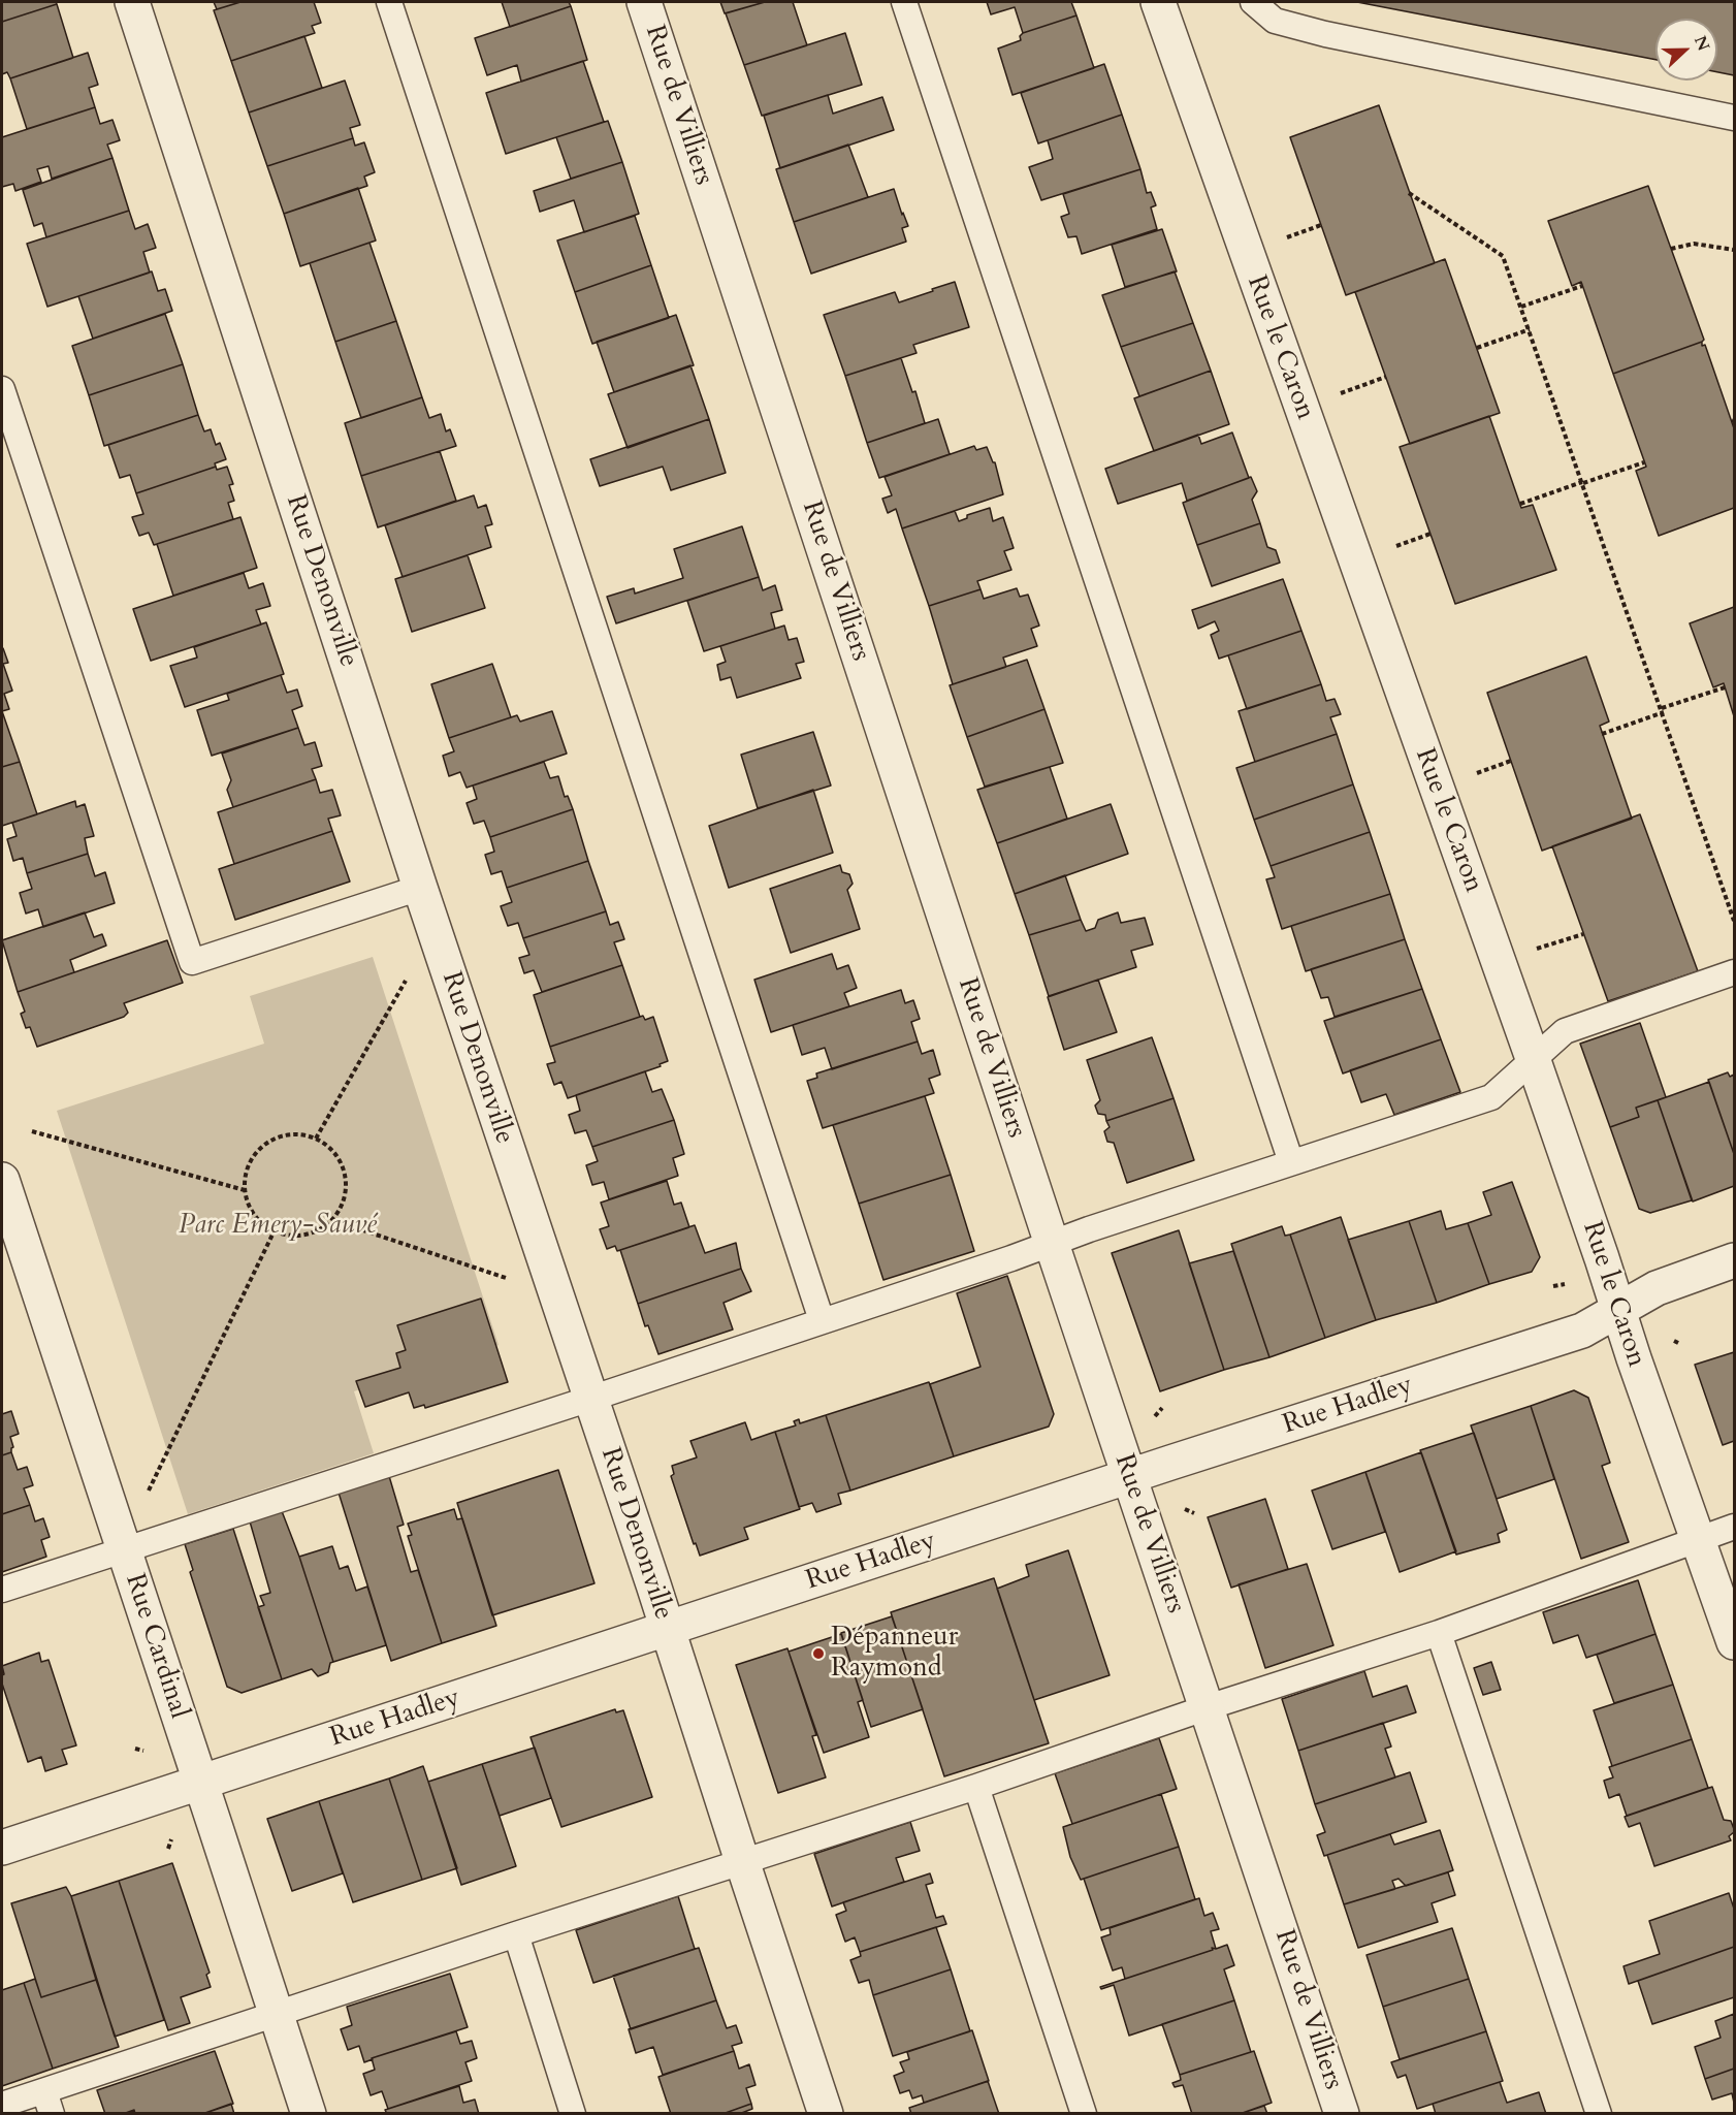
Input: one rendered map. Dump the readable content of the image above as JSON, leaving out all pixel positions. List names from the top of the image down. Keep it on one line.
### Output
{"streets":{"street":["Rue de Villiers","Rue le Caron","Rue Denonville","Rue Hadley","Rue Cardinal"]},"crossings":[["Rue de Villiers","Rue Hadley"],["Rue le Caron","Rue Hadley"],["Rue Denonville","Rue Hadley"],["Rue Hadley","Rue Cardinal"]],"parks":["Parc Emery-Sauvé"],"places":["Dépanneur Raymond"],"north":"right"}
